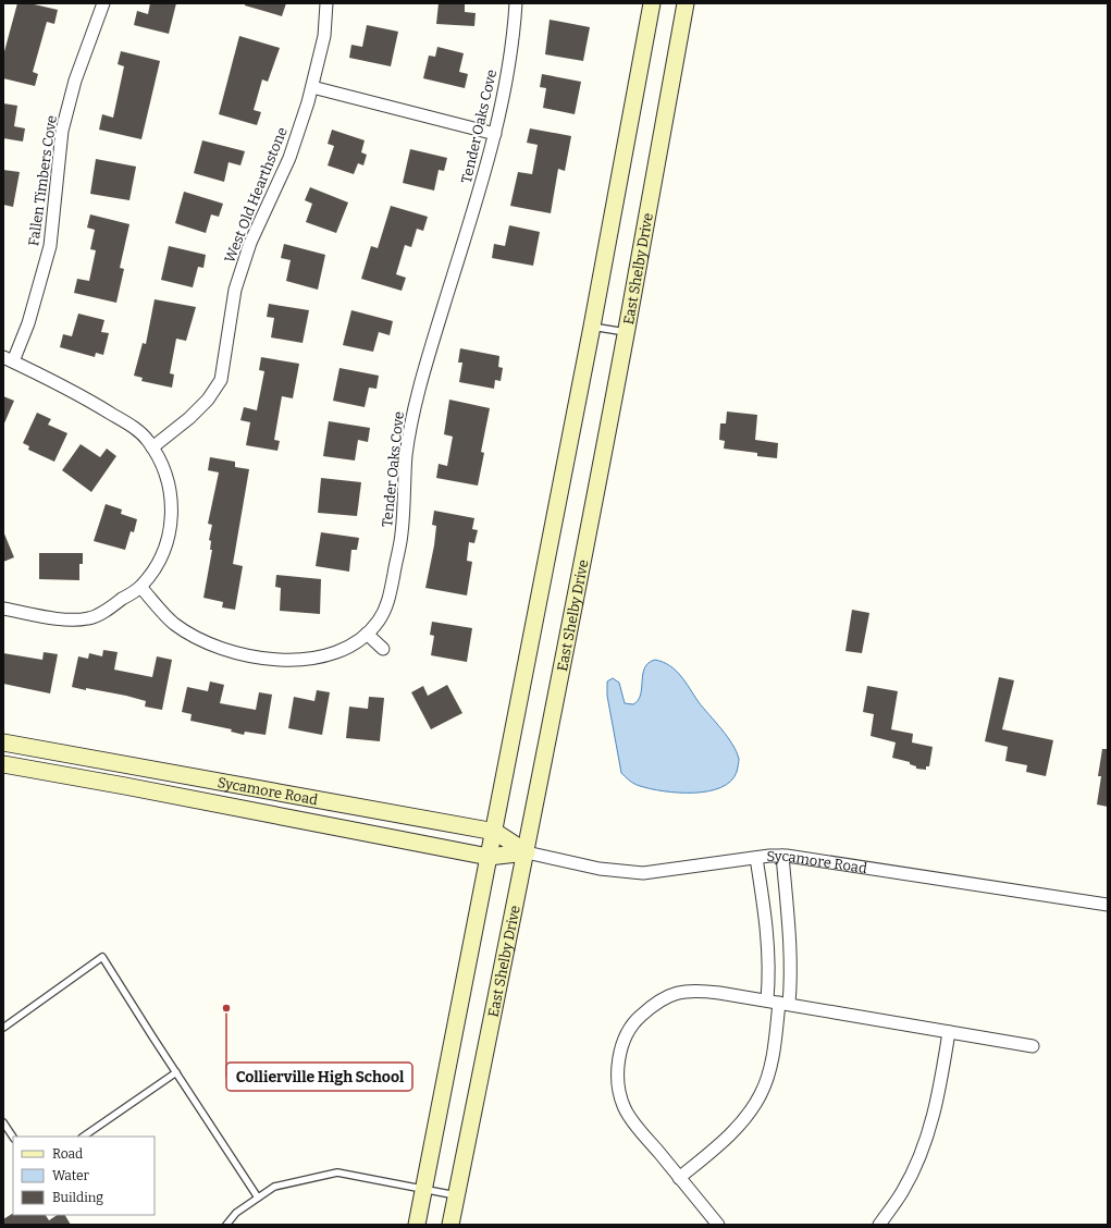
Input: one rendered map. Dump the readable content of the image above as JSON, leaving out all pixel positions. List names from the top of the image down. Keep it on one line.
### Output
{"streets":{"main road":["East Shelby Drive","Sycamore Road"],"street":["Tender Oaks Cove","Fallen Timbers Cove","West Old Hearthstone"]},"crossings":[["East Shelby Drive","Sycamore Road"]],"places":["Collierville High School"],"legend":["Road","Water","Building"]}
